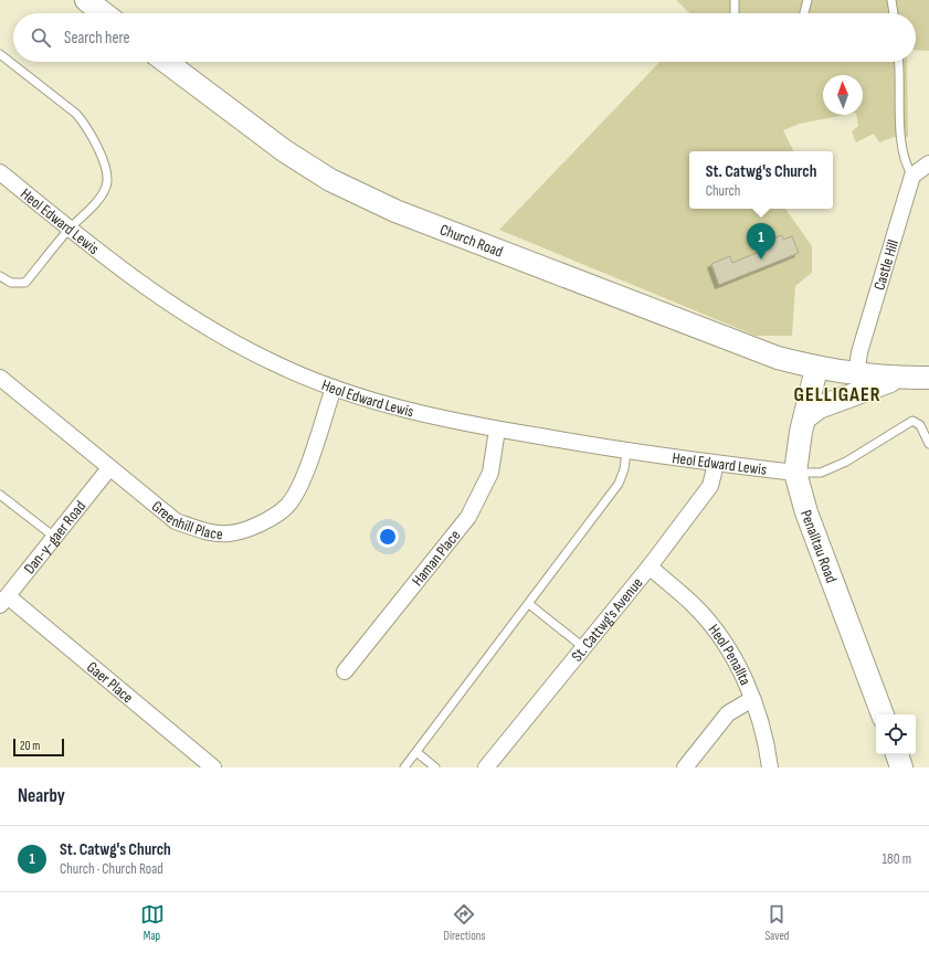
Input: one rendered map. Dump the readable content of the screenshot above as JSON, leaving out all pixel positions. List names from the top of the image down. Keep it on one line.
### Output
{"streets":{"main road":["Church Road","Penalltau Road"],"street":["Heol Edward Lewis","Castle Hill","Greenhill Place","Dan-y-gaer Road","Haman Place","St. Cattwg's Avenue","Heol Penallta","Gaer Place"]},"crossings":[["Heol Edward Lewis","Greenhill Place"],["Heol Edward Lewis","Penalltau Road"],["Heol Edward Lewis","Haman Place"],["Heol Edward Lewis","St. Cattwg's Avenue"],["Church Road","Castle Hill"],["Church Road","Penalltau Road"],["Greenhill Place","Dan-y-gaer Road"],["Dan-y-gaer Road","Gaer Place"],["St. Cattwg's Avenue","Heol Penallta"]],"districts":["GELLIGAER"],"scale_bar":"20 m","north":"top","page":{"search":"Search here","popup":["St. Catwg's Church","Church"],"pins":"1","scale":"20 m","heading":"Nearby","list":[{"mark":"1","name":"St. Catwg's Church","note":"Church · Church Road","value":"180 m"}],"nav":["Map","Directions","Saved"]}}
